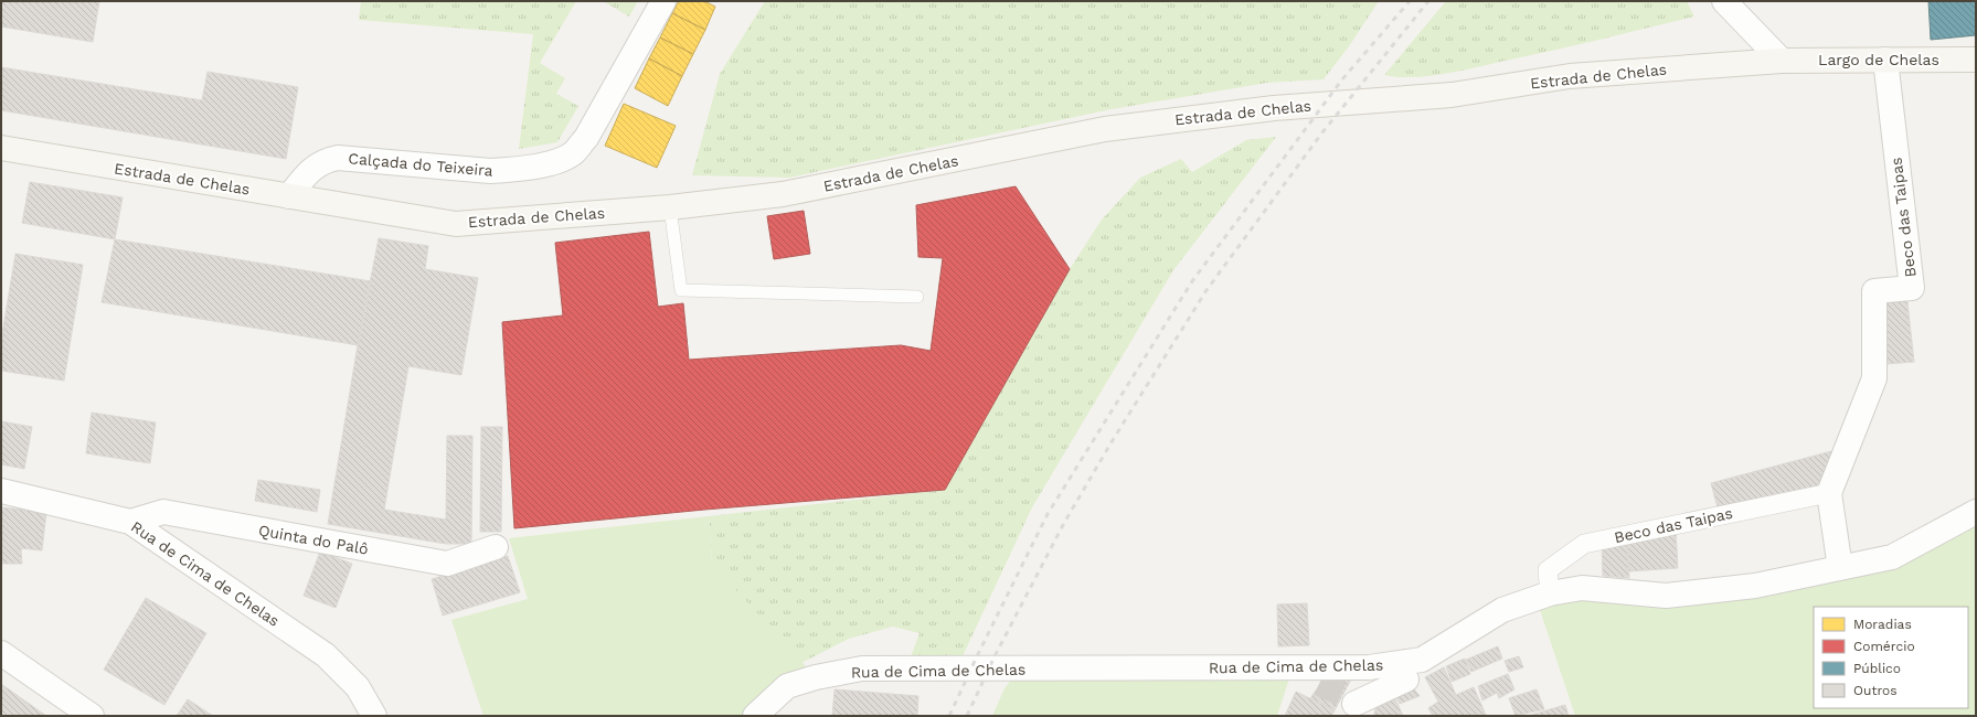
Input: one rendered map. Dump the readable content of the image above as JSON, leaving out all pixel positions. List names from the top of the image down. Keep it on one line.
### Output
{"streets":{"main road":["Largo de Chelas","Estrada de Chelas"],"street":["Calçada do Teixeira","Beco das Taipas","Quinta do Palô","Rua de Cima de Chelas"]},"crossings":[["Largo de Chelas","Estrada de Chelas"],["Largo de Chelas","Beco das Taipas"],["Estrada de Chelas","Calçada do Teixeira"],["Beco das Taipas","Rua de Cima de Chelas"],["Quinta do Palô","Rua de Cima de Chelas"]],"legend":["Moradias","Comércio","Público","Outros"]}
